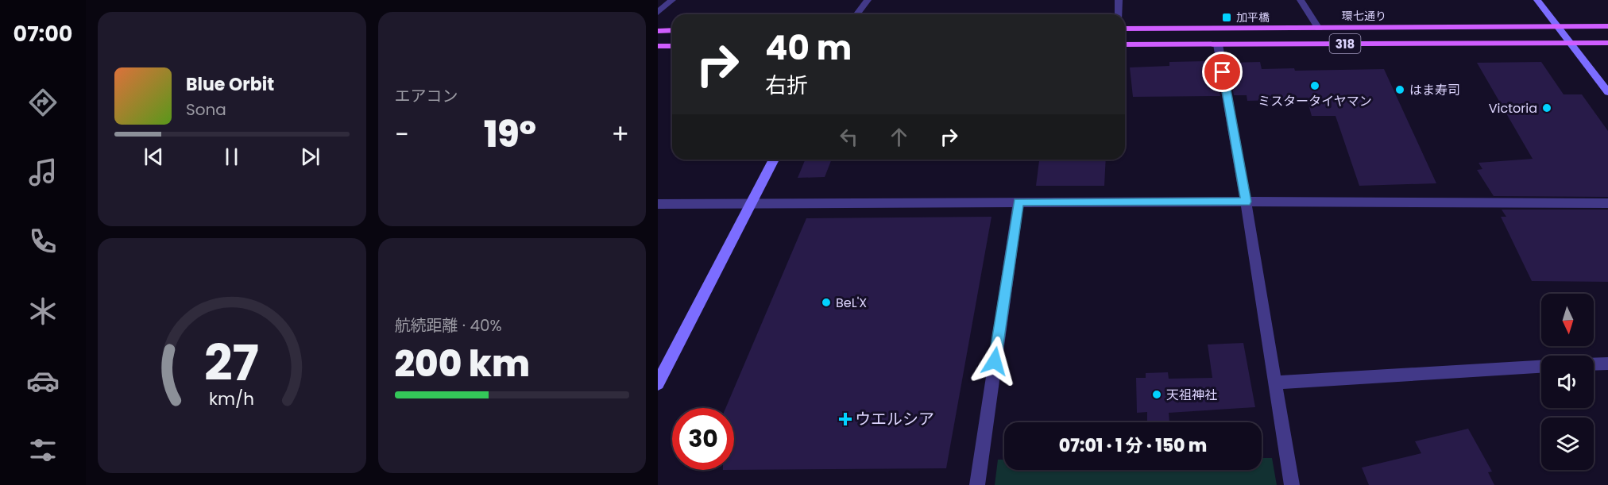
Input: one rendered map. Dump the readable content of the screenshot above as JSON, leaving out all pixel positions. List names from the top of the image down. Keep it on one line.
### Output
{"streets":{"main road":["環七通り","318"]},"places":{"transit":["加平橋"],"other":["ミスタータイヤマン","はま寿司","Victoria","BeL'X","天祖神社"],"health":["ウエルシア"]},"north":"bottom","page":{"tabs":"07:00","tile":["エアコン",["航続距離 · 40%","200 km"]],"turn":["40 m","右折"],"song":["Blue Orbit","Sona"],"heat":["−","19°","+"],"limit":"30","trip":"07:01 · 1 分 · 150 m","gauge":["27","km/h"]}}
